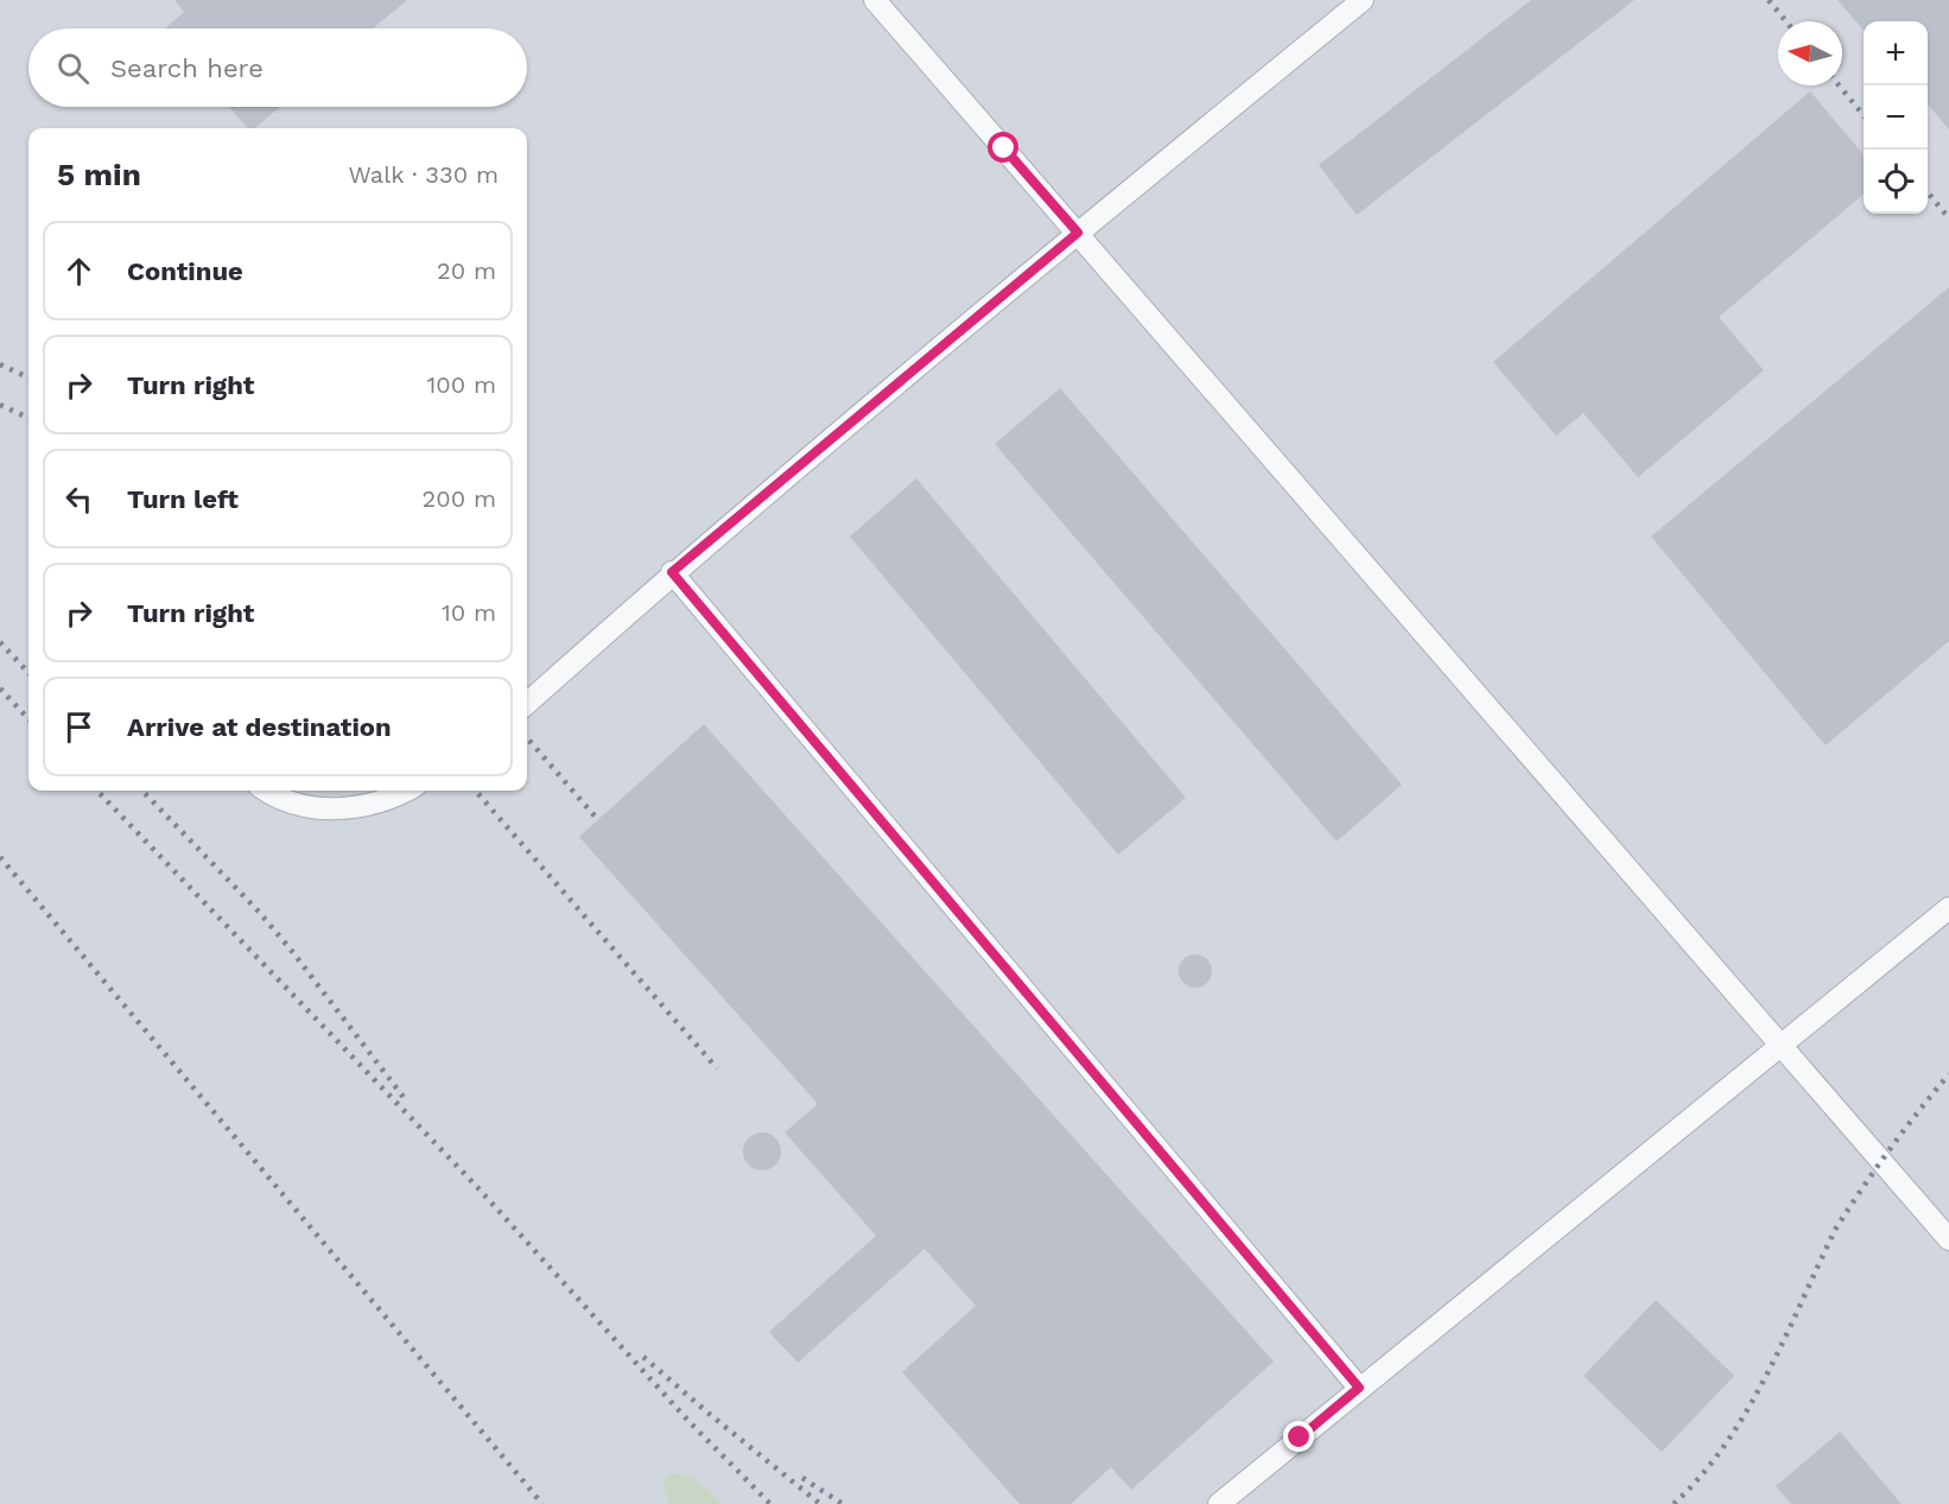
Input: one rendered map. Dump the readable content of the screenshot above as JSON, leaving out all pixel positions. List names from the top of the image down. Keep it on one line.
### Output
{"north":"left","page":{"map_buttons":["+","−"],"search":"Search here","heading":["5 min","Walk · 330 m"],"list":[["Continue","20 m"],["Turn right","100 m"],["Turn left","200 m"],["Turn right","10 m"],"Arrive at destination"]}}
